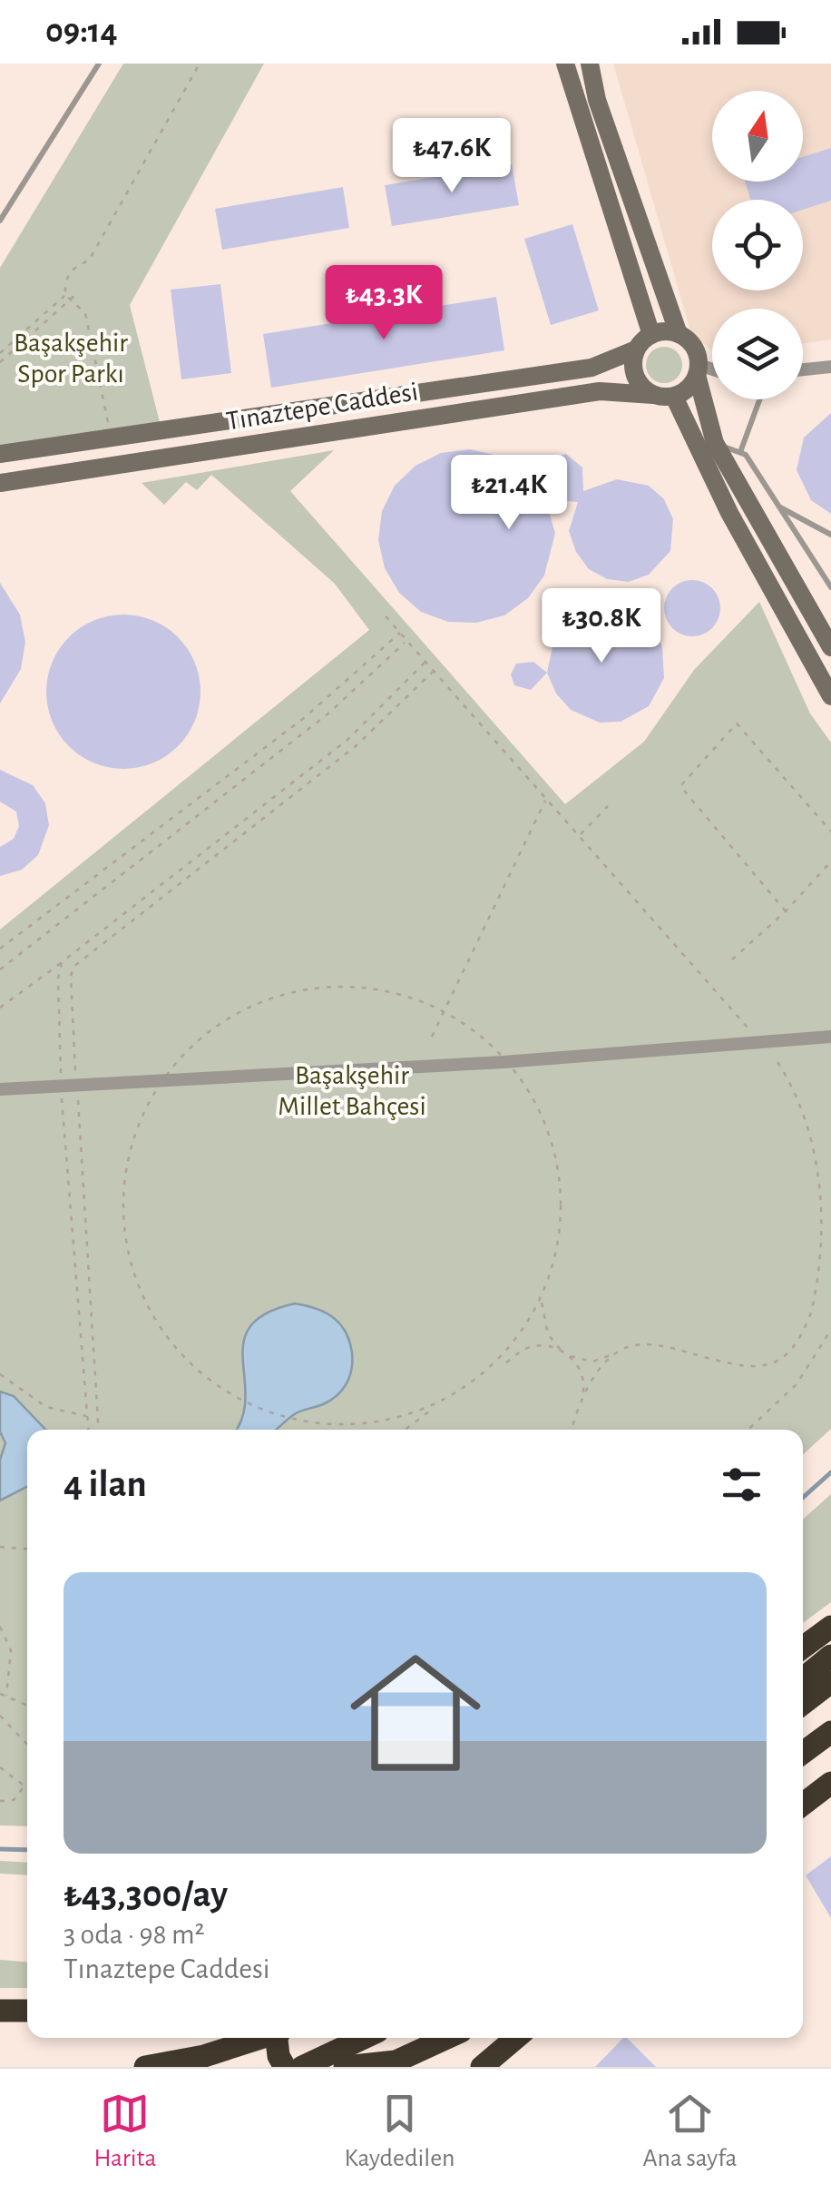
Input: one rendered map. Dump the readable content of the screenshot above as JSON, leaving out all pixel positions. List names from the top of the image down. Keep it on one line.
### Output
{"streets":{"street":["Tınaztepe Caddesi"]},"parks":["Başakşehir Spor Parkı","Başakşehir Millet Bahçesi"],"north":"top","page":{"status":"09:14","price":["₺47.6K","₺43.3K","₺21.4K","₺30.8K"],"heading":"4 ilan","list":[{"name":"₺43,300/ay","note":"3 oda · 98 m² · Tınaztepe Caddesi"}],"tabs":["Harita","Kaydedilen","Ana sayfa"]}}
